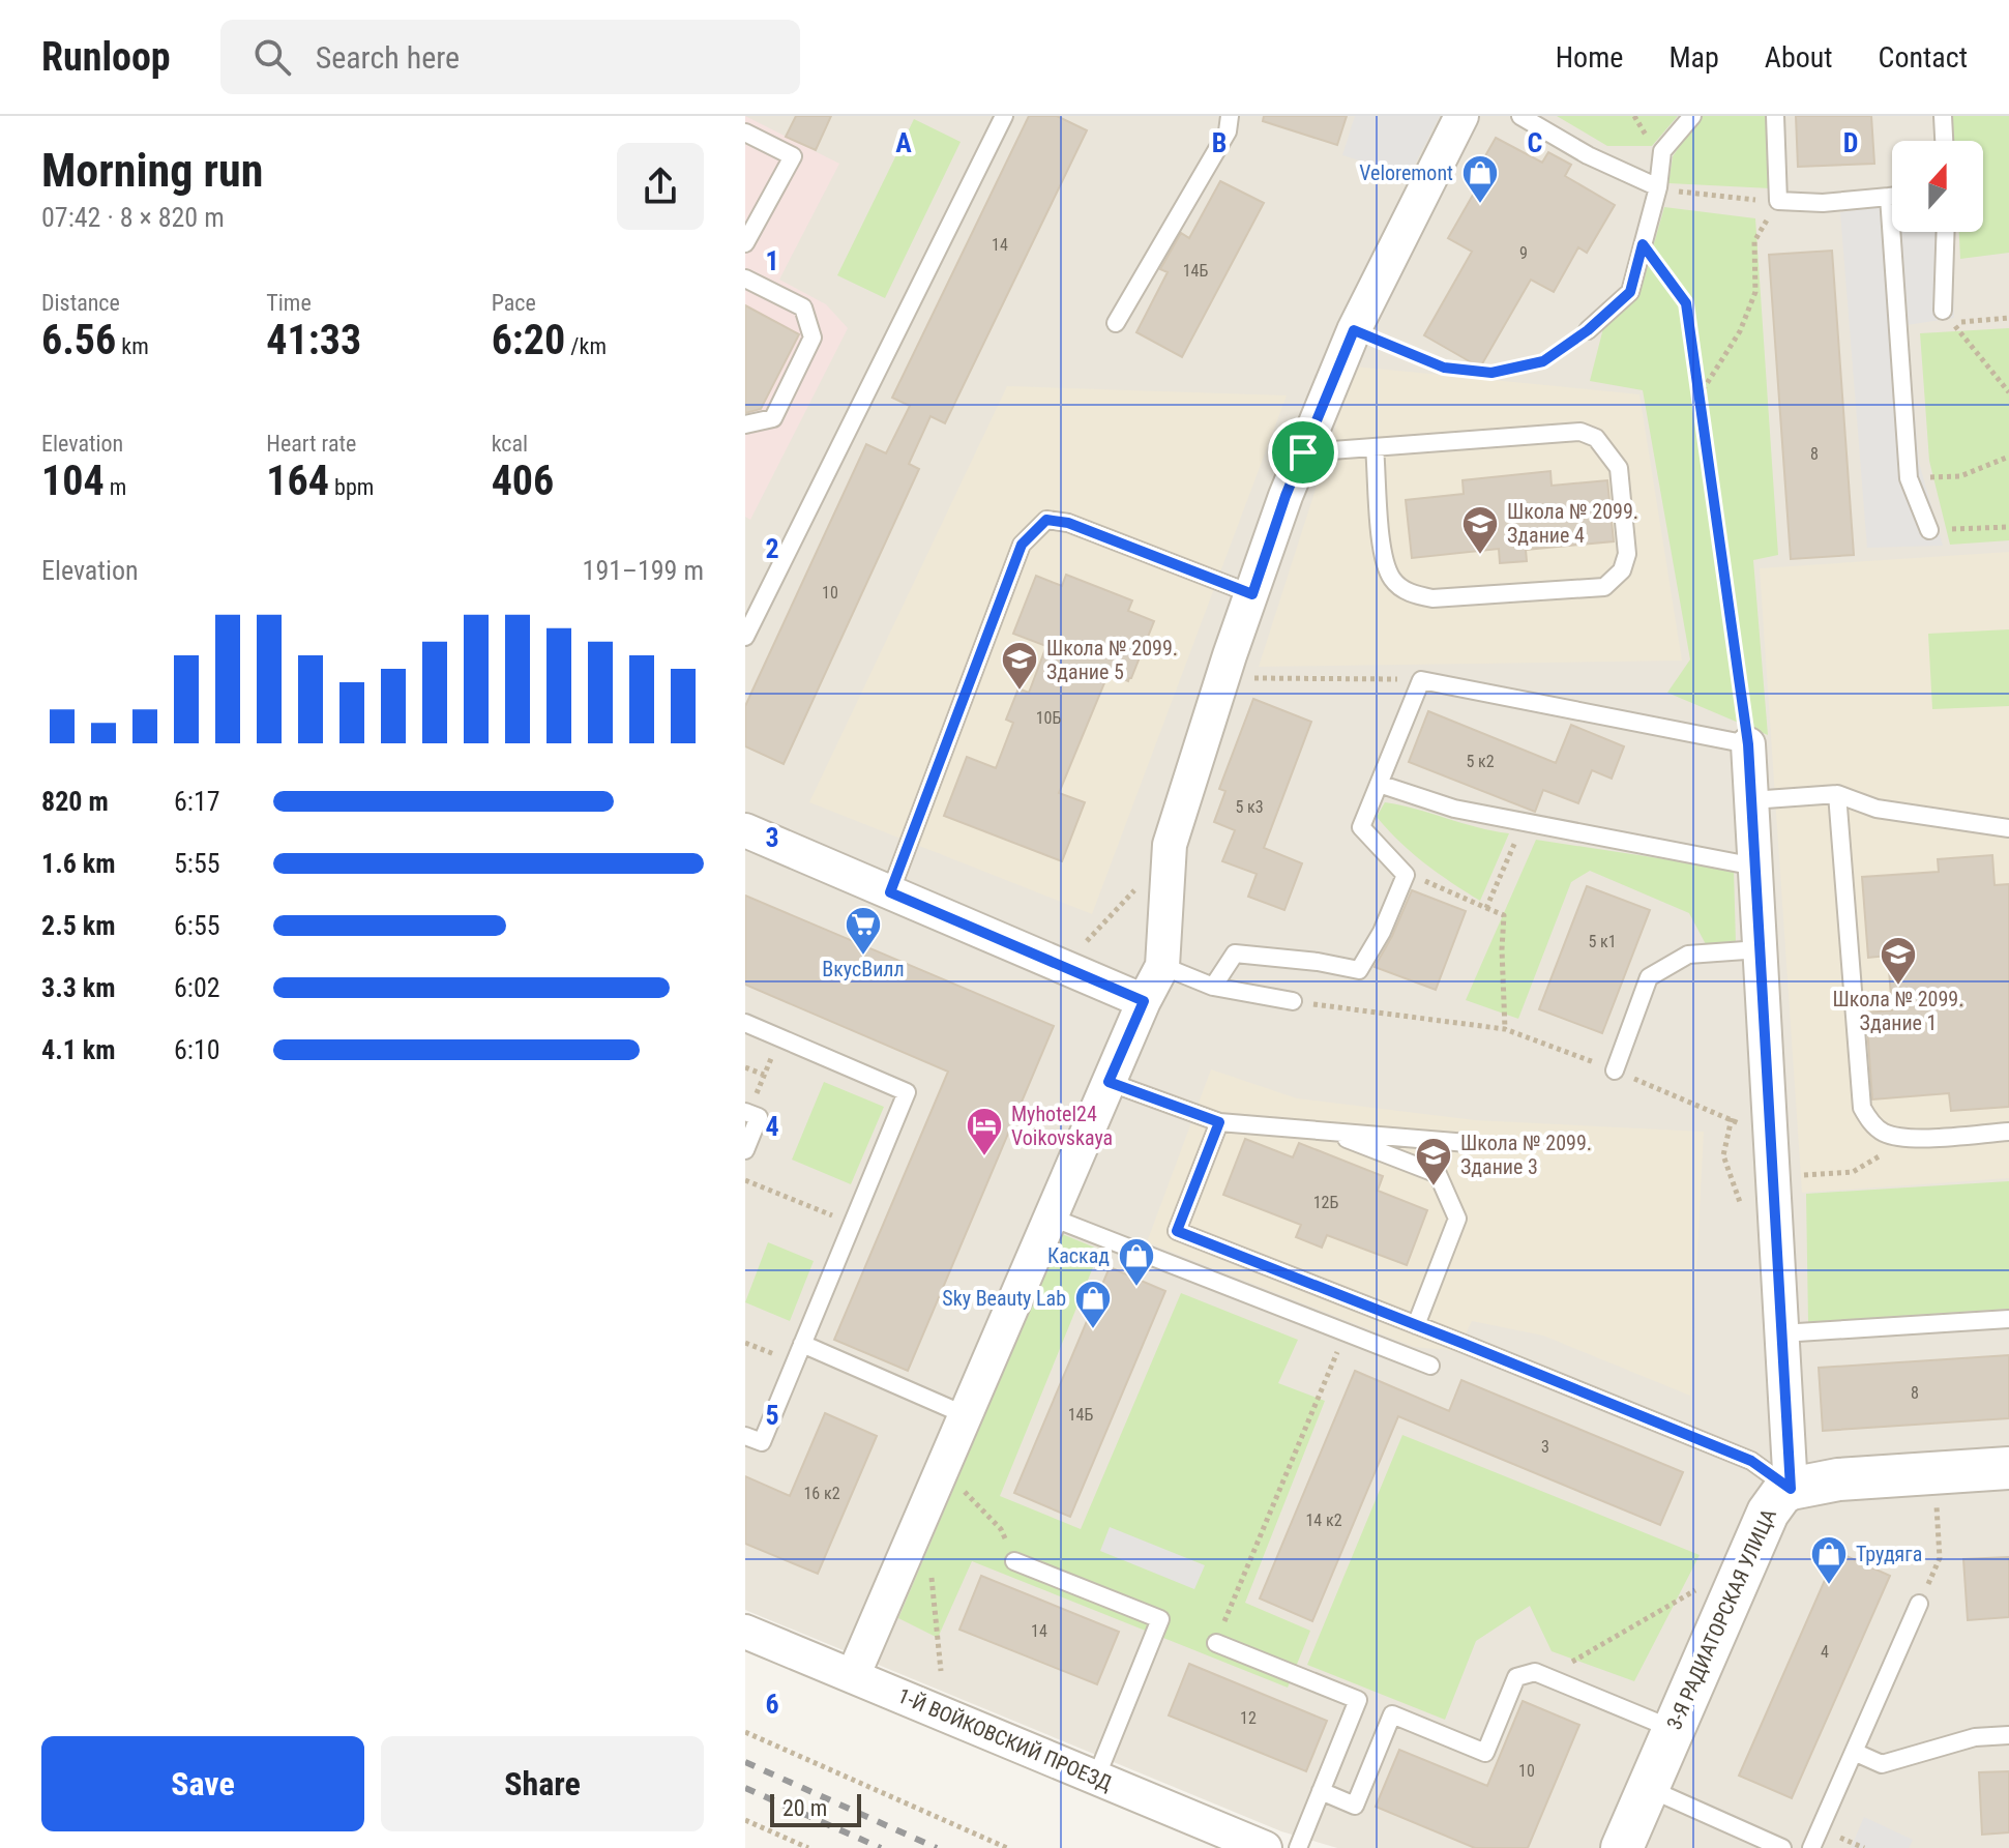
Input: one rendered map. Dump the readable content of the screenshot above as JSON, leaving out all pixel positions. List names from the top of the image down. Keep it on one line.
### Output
{"streets":{"street":["3-Я РАДИАТОРСКАЯ УЛИЦА","1-Й ВОЙКОВСКИЙ ПРОЕЗД"]},"places":{"shop":["Veloremont","Каскад","Sky Beauty Lab","Трудяга"],"school or university":["Школа № 2099. Здание 4","Школа № 2099. Здание 5","Школа № 2099. Здание 1","Школа № 2099. Здание 3"],"supermarket":["ВкусВилл"],"hotel":["Myhotel24 Voikovskaya"]},"house_numbers":["14","9","14Б","8","10","10Б","5 к2","5 к3","5 к1","12Б","8","14Б","3","16 к2","14 к2","14","4","12","10"],"scale_bar":"20 m","north":"top","page":{"header":"Runloop","search":"Search here","nav":["Home","Map","About","Contact"],"heading":["Morning run","07:42 · 8 × 820 m"],"stats":[["Distance","6.56 km"],["Time","41:33"],["Pace","6:20 /km"],["Elevation","104 m"],["Heart rate","164 bpm"],["kcal","406"]],"chart":["Elevation","191–199 m"],"list":[{"name":"820 m","note":"6:17"},{"name":"1.6 km","note":"5:55"},{"name":"2.5 km","note":"6:55"},{"name":"3.3 km","note":"6:02"},{"name":"4.1 km","note":"6:10"}],"buttons":["Save","Share"],"scale":"20 m"},"grid":{"columns":["A","B","C","D"],"rows":["1","2","3","4","5","6"]}}
